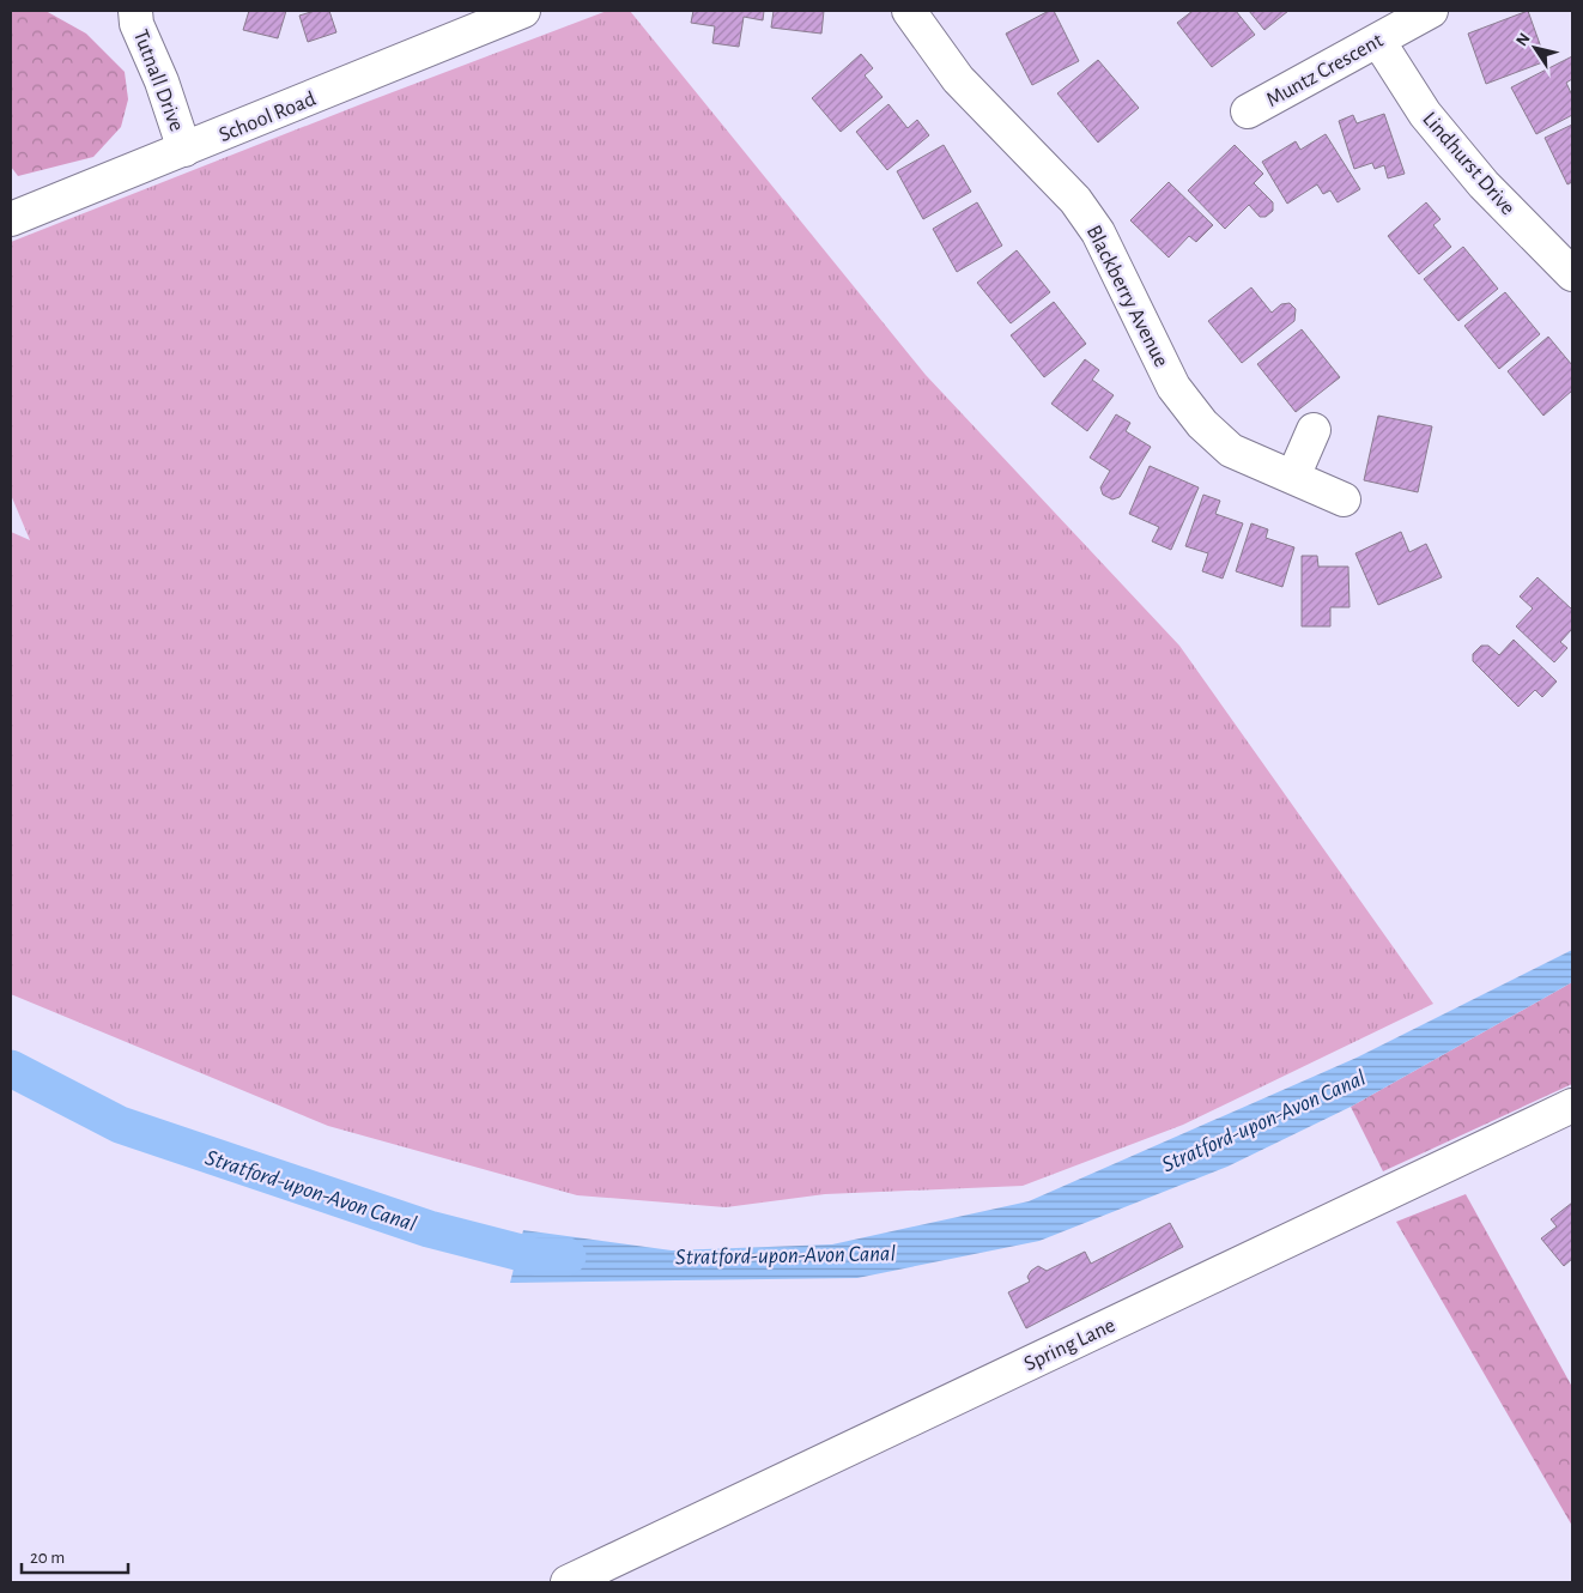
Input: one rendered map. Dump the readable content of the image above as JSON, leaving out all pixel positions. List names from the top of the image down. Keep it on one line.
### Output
{"streets":{"street":["Muntz Crescent","Tutnall Drive","School Road","Lindhurst Drive","Blackberry Avenue","Spring Lane"]},"crossings":[["Muntz Crescent","Lindhurst Drive"],["Tutnall Drive","School Road"]],"water":["Stratford-upon-Avon Canal"],"scale_bar":"20 m","north":"top left"}
